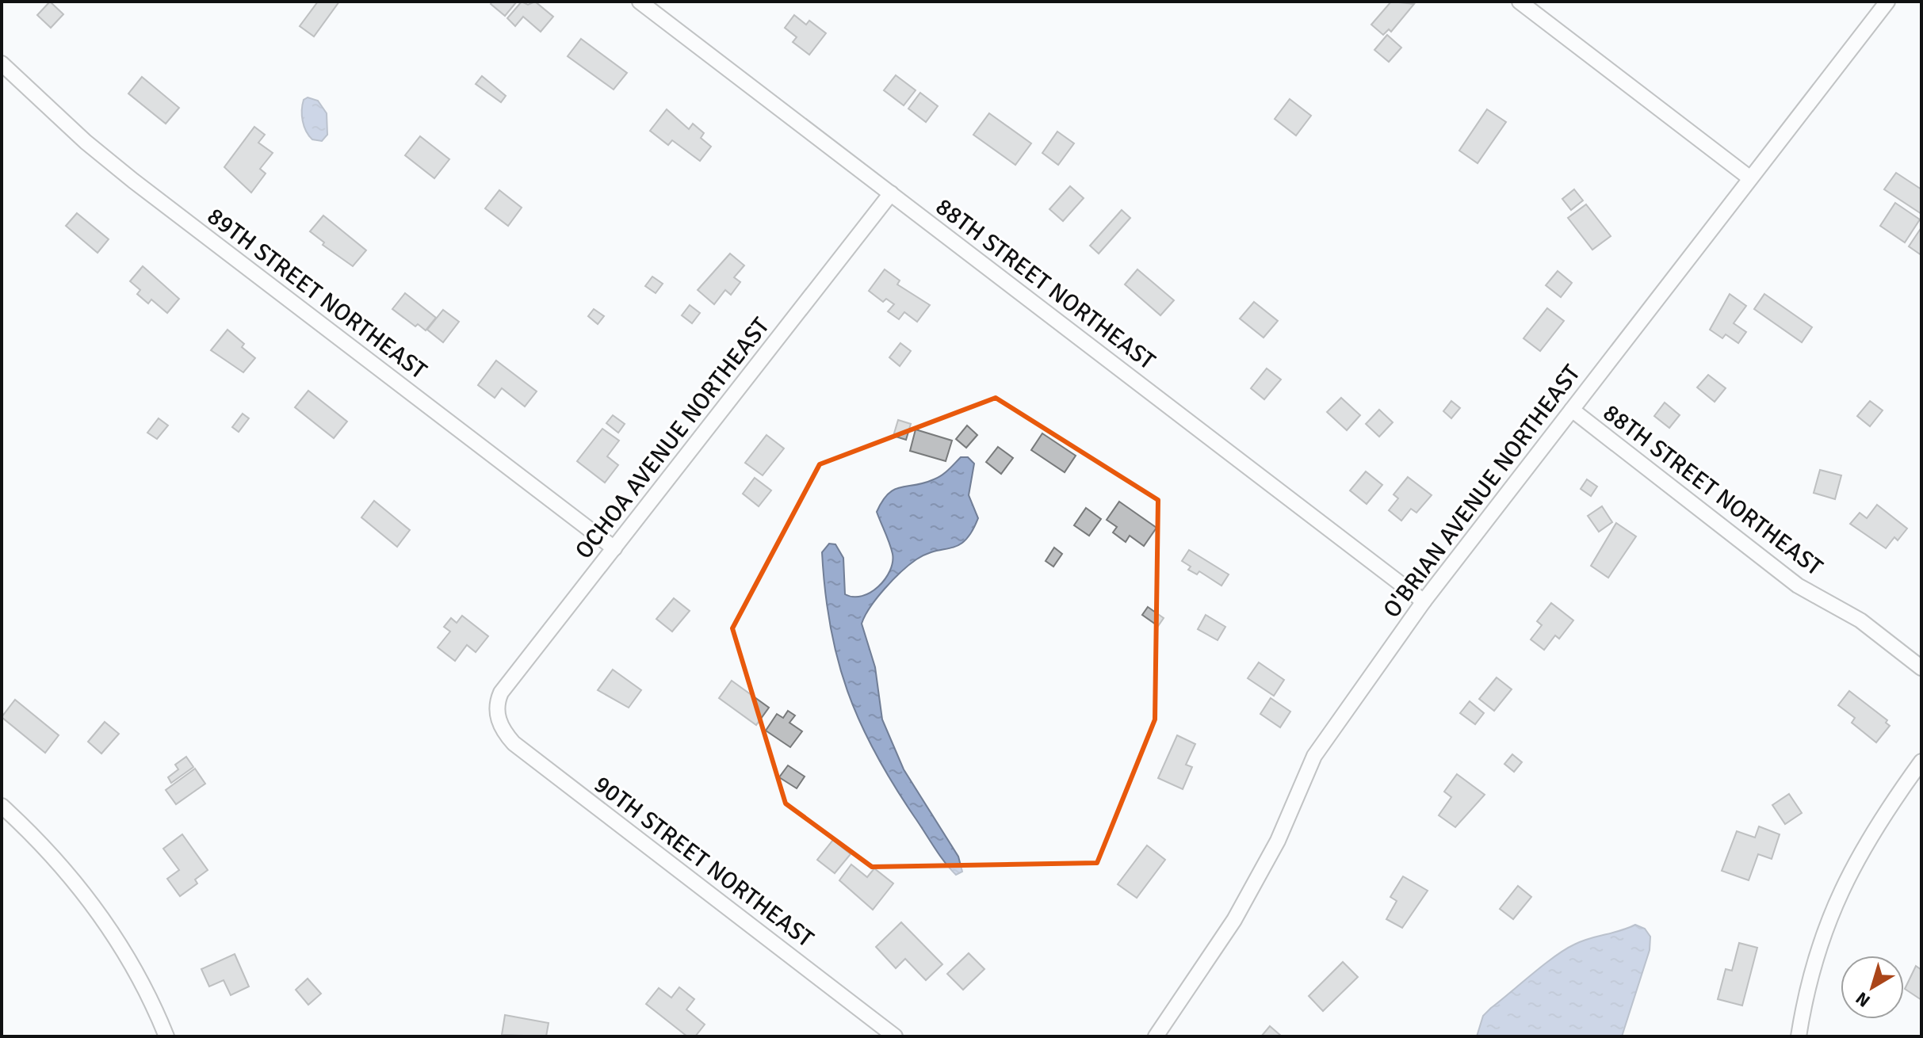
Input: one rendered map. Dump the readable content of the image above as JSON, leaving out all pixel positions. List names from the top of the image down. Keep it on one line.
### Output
{"streets":{"street":["88TH STREET NORTHEAST","89TH STREET NORTHEAST","OCHOA AVENUE NORTHEAST","O'BRIAN AVENUE NORTHEAST","90TH STREET NORTHEAST"]},"crossings":[["88TH STREET NORTHEAST","OCHOA AVENUE NORTHEAST"],["88TH STREET NORTHEAST","O'BRIAN AVENUE NORTHEAST"],["89TH STREET NORTHEAST","OCHOA AVENUE NORTHEAST"],["OCHOA AVENUE NORTHEAST","90TH STREET NORTHEAST"]],"north":"bottom left"}
